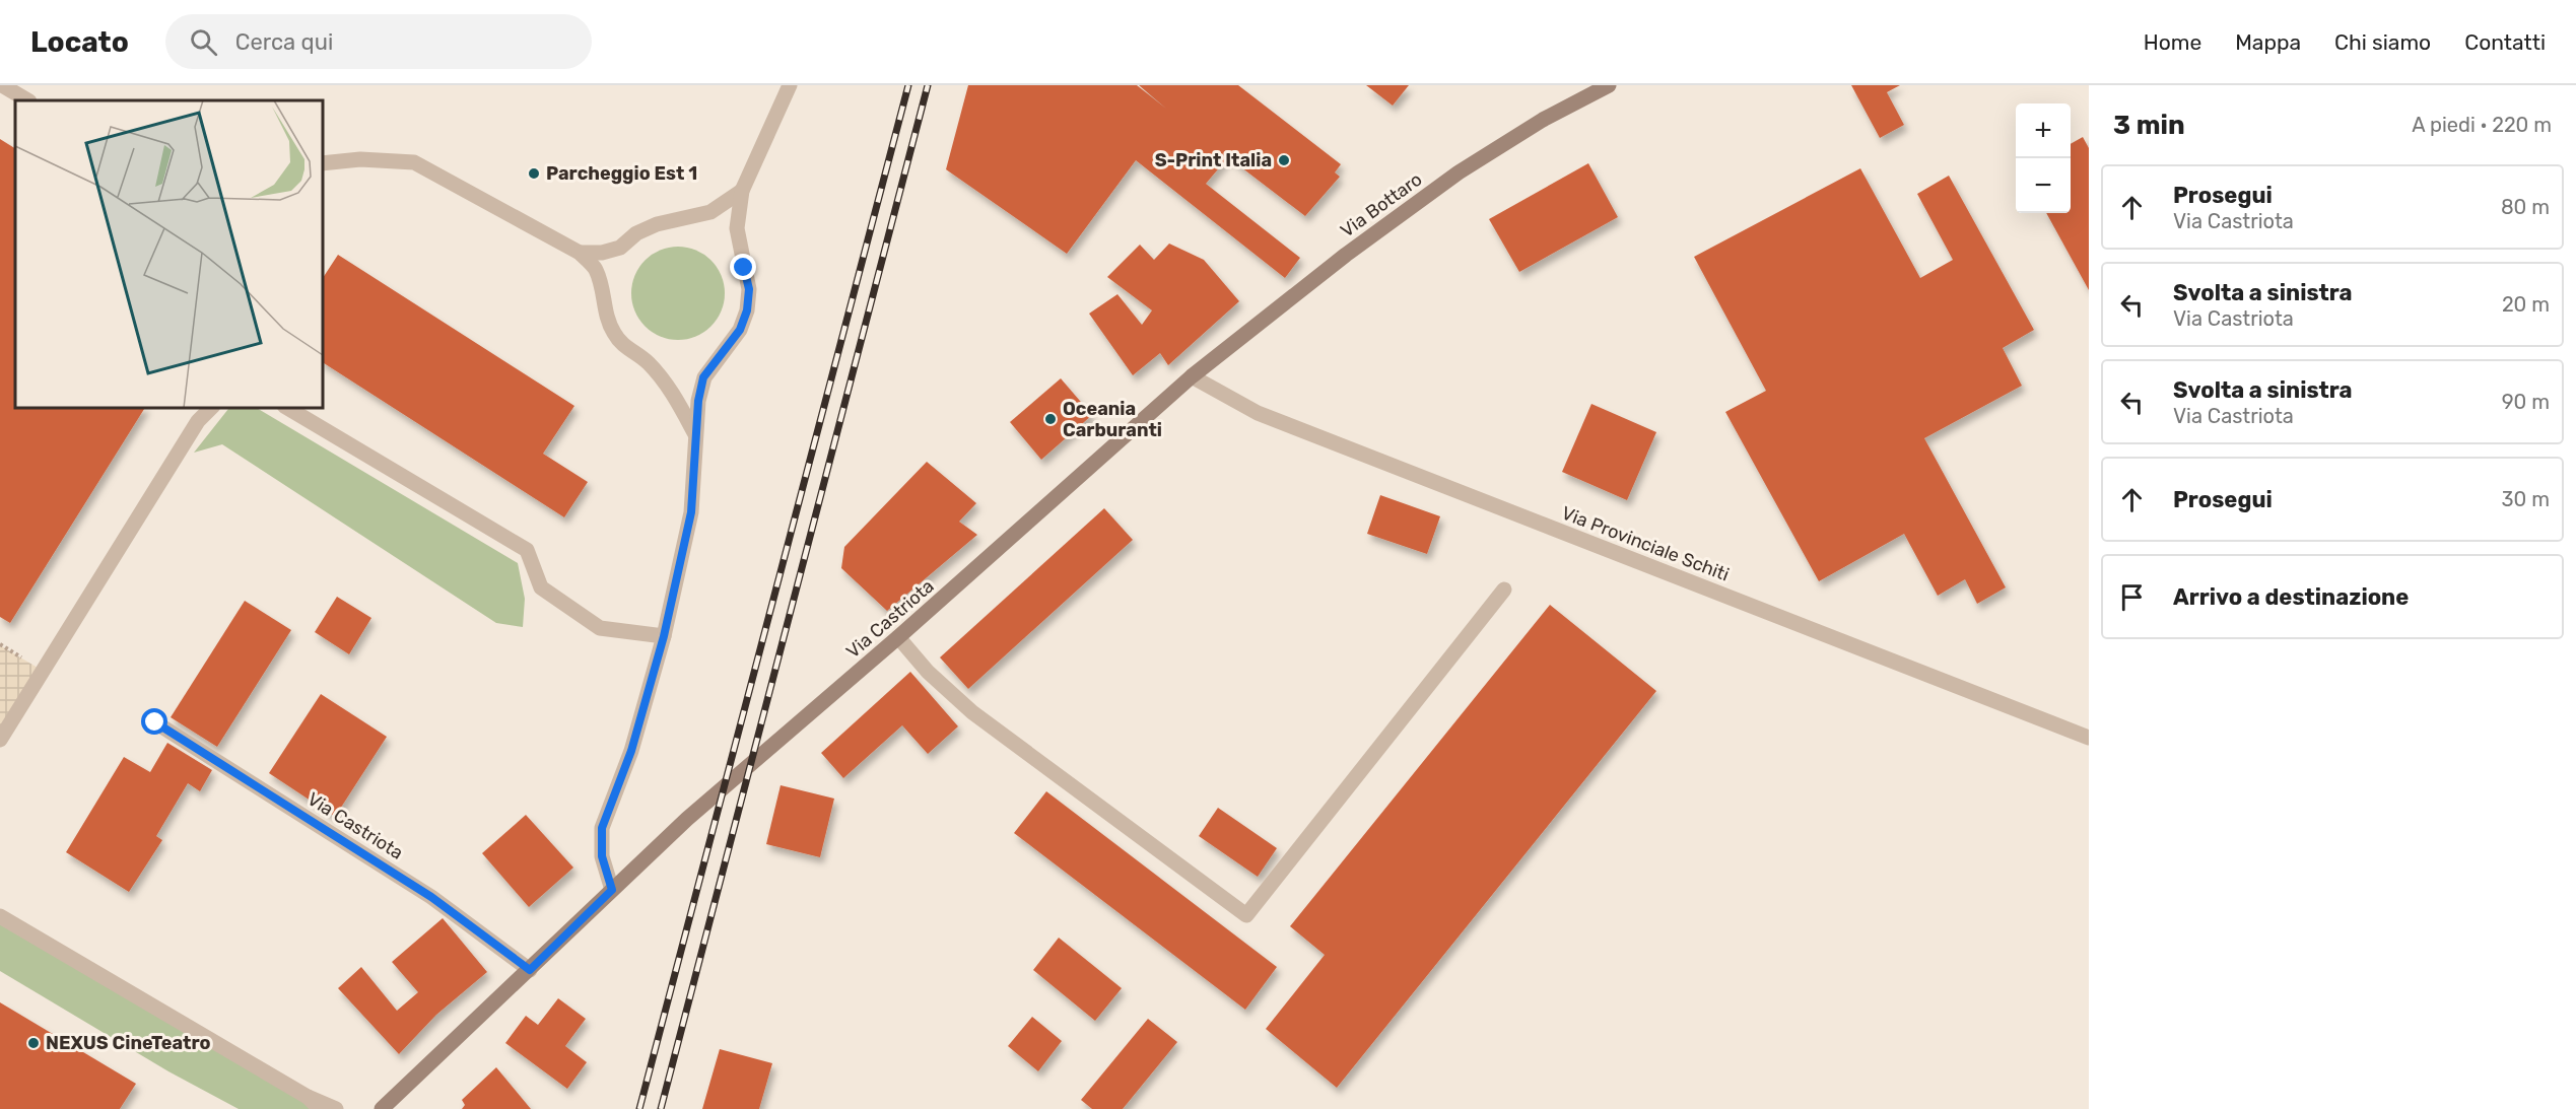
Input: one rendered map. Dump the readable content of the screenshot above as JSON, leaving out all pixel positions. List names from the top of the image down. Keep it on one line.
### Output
{"streets":{"main road":["Via Bottaro","Via Castriota"],"street":["Via Provinciale Schiti"]},"crossings":[["Via Bottaro","Via Provinciale Schiti"],["Via Bottaro","Via Castriota"],["Via Provinciale Schiti","Via Castriota"]],"places":["S-Print Italia","Parcheggio Est 1","Oceania Carburanti","NEXUS CineTeatro"],"page":{"header":"Locato","search":"Cerca qui","nav":["Home","Mappa","Chi siamo","Contatti"],"heading":["3 min","A piedi · 220 m"],"map_buttons":["+","−"],"list":[["Prosegui","Via Castriota","80 m"],["Svolta a sinistra","Via Castriota","20 m"],["Svolta a sinistra","Via Castriota","90 m"],["Prosegui","30 m"],"Arrivo a destinazione"]}}
